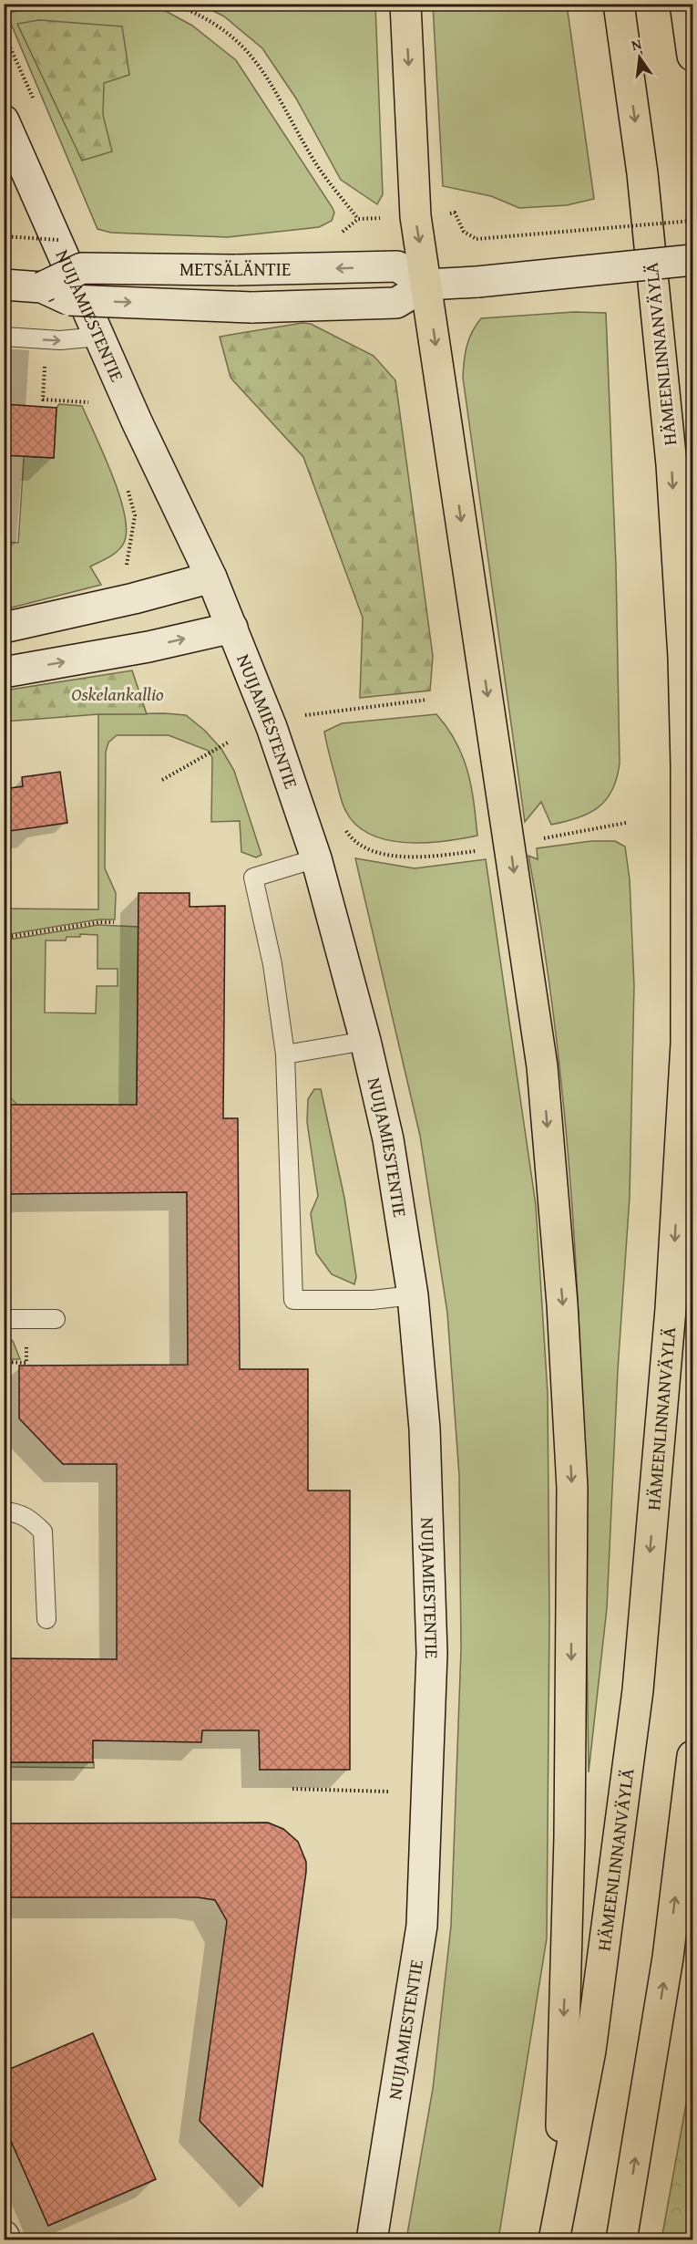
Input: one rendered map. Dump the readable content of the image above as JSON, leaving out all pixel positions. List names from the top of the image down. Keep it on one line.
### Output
{"streets":{"highway":["HÄMEENLINNANVÄYLÄ"],"street":["METSÄLÄNTIE","NUIJAMIESTENTIE"]},"parks":["Oskelankallio"],"north":"top"}
